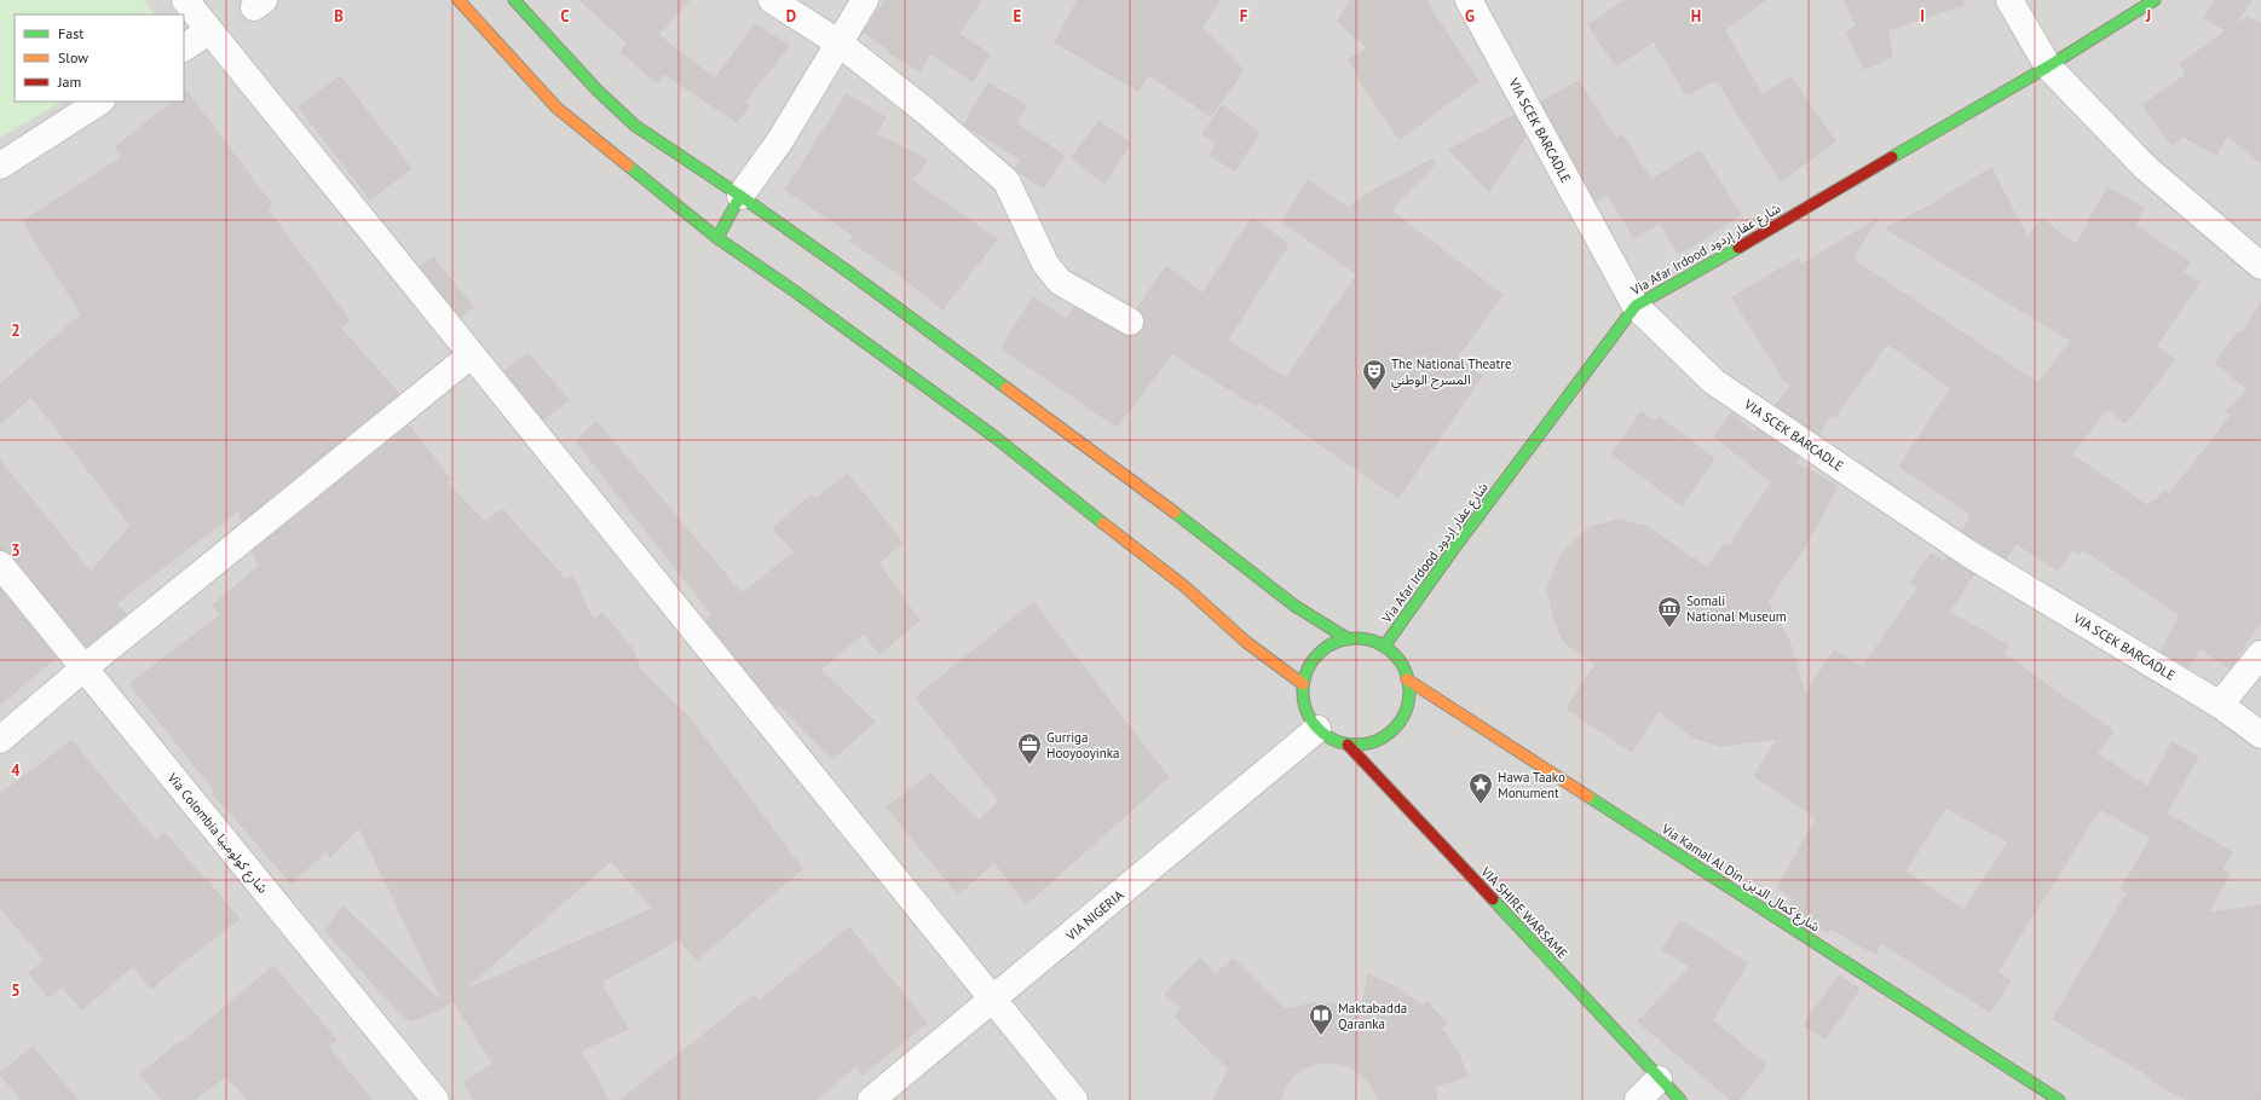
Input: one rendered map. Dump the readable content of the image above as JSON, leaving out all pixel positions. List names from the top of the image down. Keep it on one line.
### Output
{"streets":{"main road":["Via Afar Irdood شارع عفار إردود","Via Kamal Al Din شارع كمال الدين","VIA SHIRE WARSAME"],"street":["VIA SCEK BARCADLE","Via Colombia شارع كولومبيا","VIA NIGERIA"]},"crossings":[["VIA SCEK BARCADLE","Via Afar Irdood شارع عفار إردود"],["Via Afar Irdood شارع عفار إردود","Via Kamal Al Din شارع كمال الدين"],["Via Afar Irdood شارع عفار إردود","VIA SHIRE WARSAME"],["Via Afar Irdood شارع عفار إردود","VIA NIGERIA"],["Via Kamal Al Din شارع كمال الدين","VIA SHIRE WARSAME"],["Via Kamal Al Din شارع كمال الدين","VIA NIGERIA"],["VIA SHIRE WARSAME","VIA NIGERIA"]],"places":{"theatre":["The National Theatre المسرح الوطني"],"museum":["Somali National Museum"],"office":["Gurriga Hooyooyinka"],"place":["Hawa Taako Monument"],"library":["Maktabadda Qaranka"]},"legend":["Fast","Slow","Jam"],"grid":{"columns":["B","C","D","E","F","G","H","I","J"],"rows":["2","3","4","5"]}}
